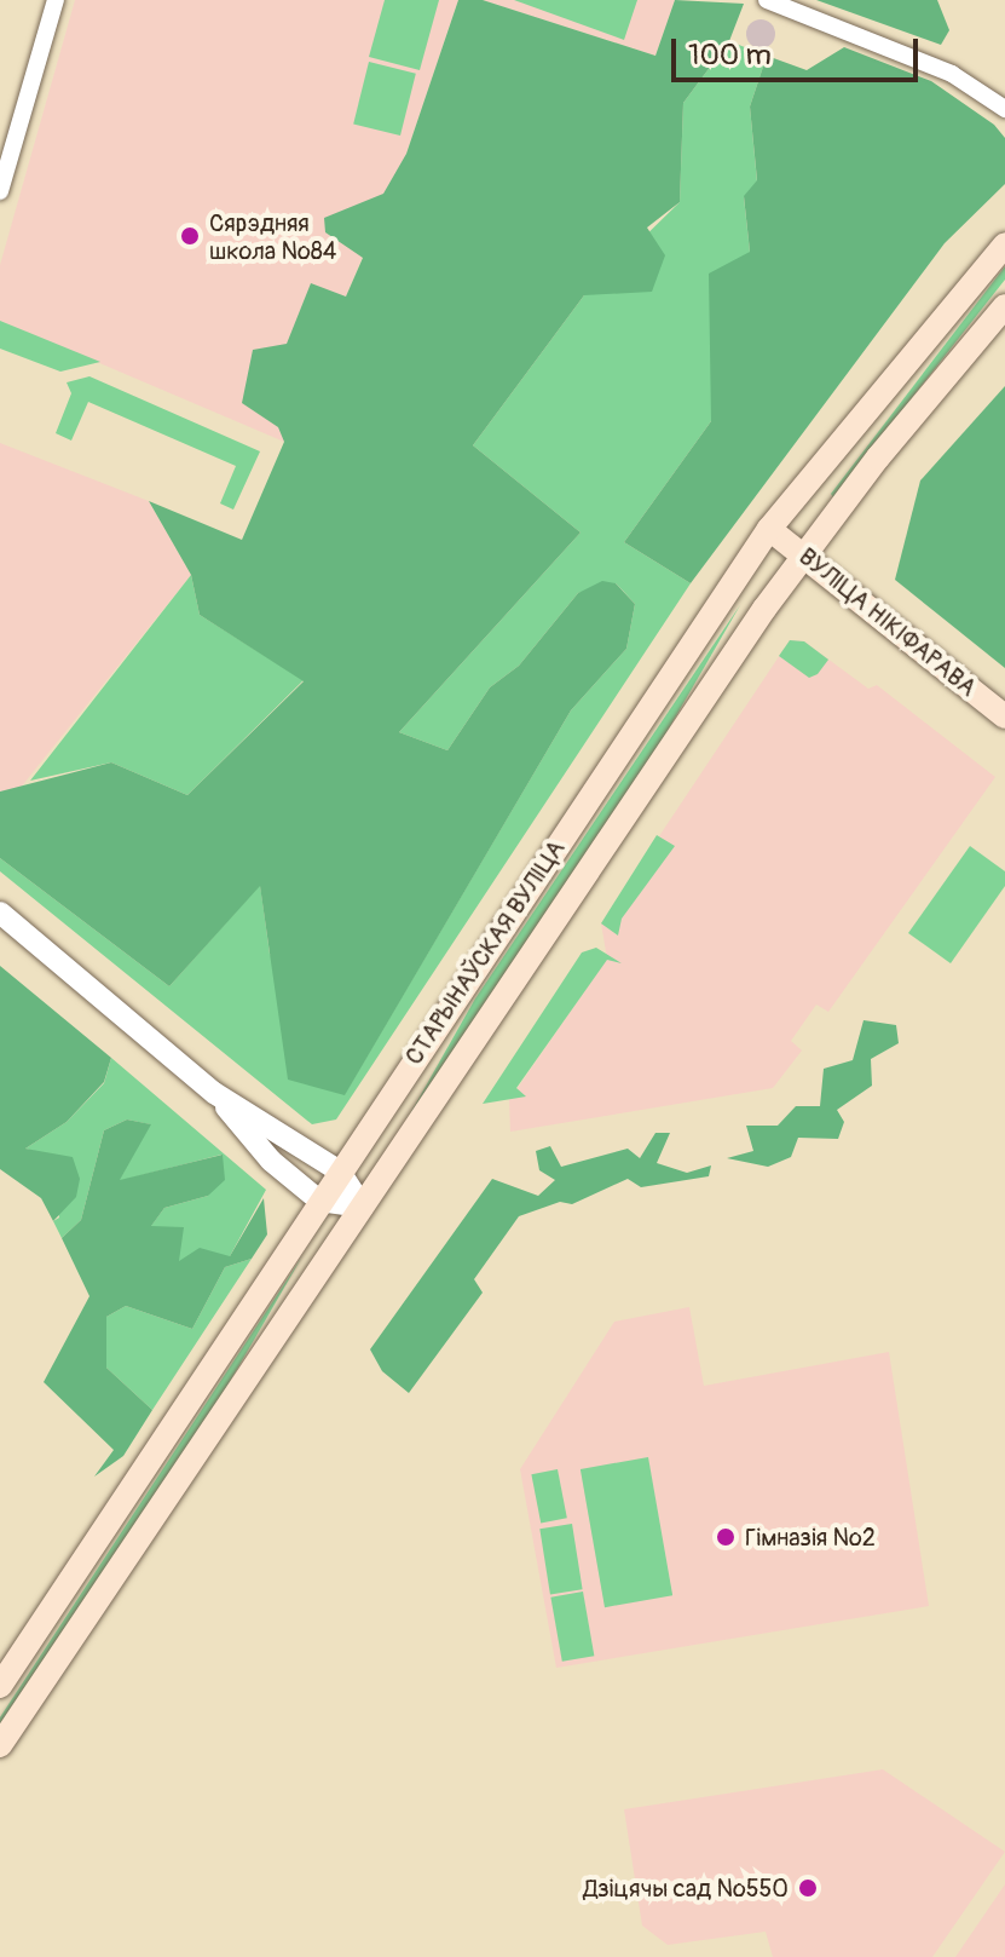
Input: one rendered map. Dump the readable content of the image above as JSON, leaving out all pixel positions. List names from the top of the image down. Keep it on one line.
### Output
{"streets":{"main road":["ВУЛІЦА НІКІФАРАВА","СТАРЫНАЎСКАЯ ВУЛІЦА"]},"crossings":[["ВУЛІЦА НІКІФАРАВА","СТАРЫНАЎСКАЯ ВУЛІЦА"]],"places":["Сярэдняя школа №84","Гімназія №2","Дзіцячы сад №550"],"scale_bar":"100 m"}
